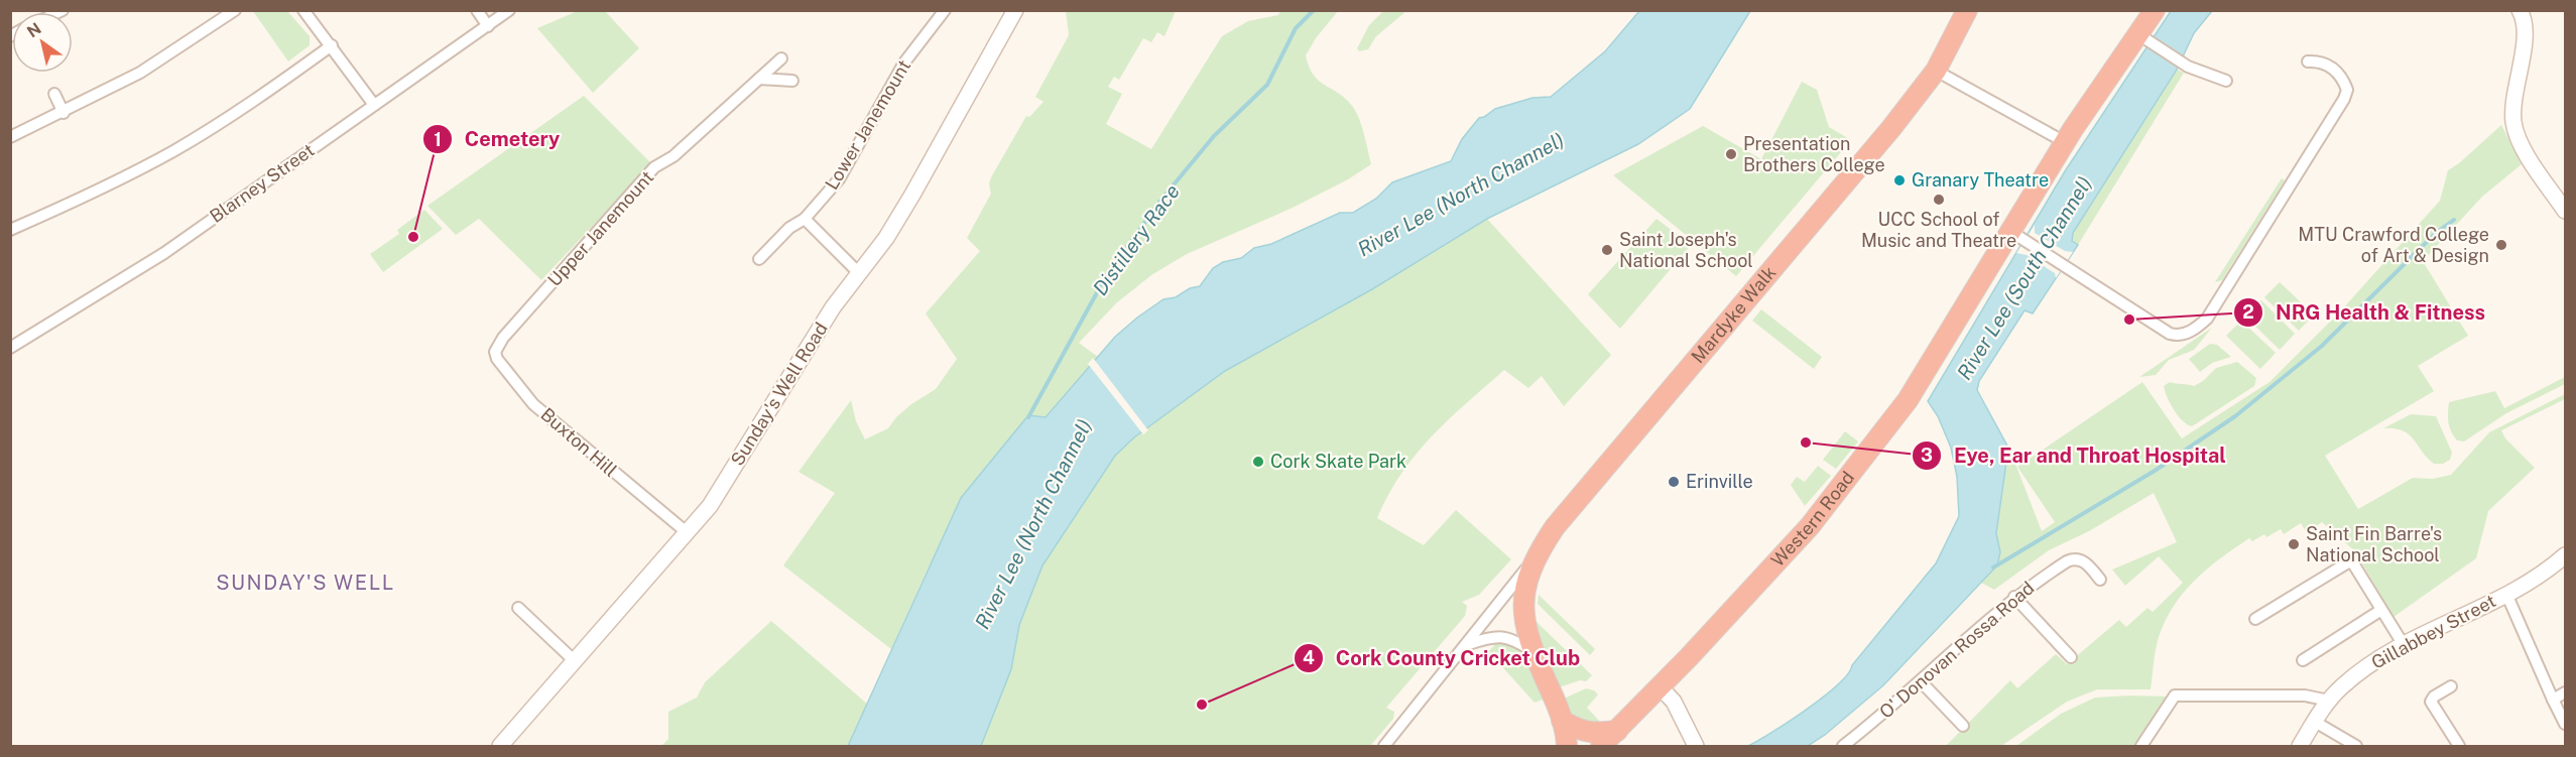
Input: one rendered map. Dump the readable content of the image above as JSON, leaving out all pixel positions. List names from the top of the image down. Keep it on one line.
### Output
{"streets":{"highway":["Mardyke Walk","Western Road"],"main road":["Sunday's Well Road","Gillabbey Street"],"street":["Lower Janemount","Blarney Street","Upper Janemount","Buxton Hill","O' Donovan Rossa Road"]},"crossings":[["Upper Janemount","Buxton Hill"],["Sunday's Well Road","Buxton Hill"]],"districts":["SUNDAY'S WELL"],"water":["River Lee (North Channel)","Distillery Race","River Lee (South Channel)"],"places":["Presentation Brothers College","Granary Theatre","UCC School of Music and Theatre","Cemetery","MTU Crawford College of Art & Design","Saint Joseph's National School","NRG Health & Fitness","Eye, Ear and Throat Hospital","Cork Skate Park","Erinville","Saint Fin Barre's National School","Cork County Cricket Club"],"north":"top left"}
